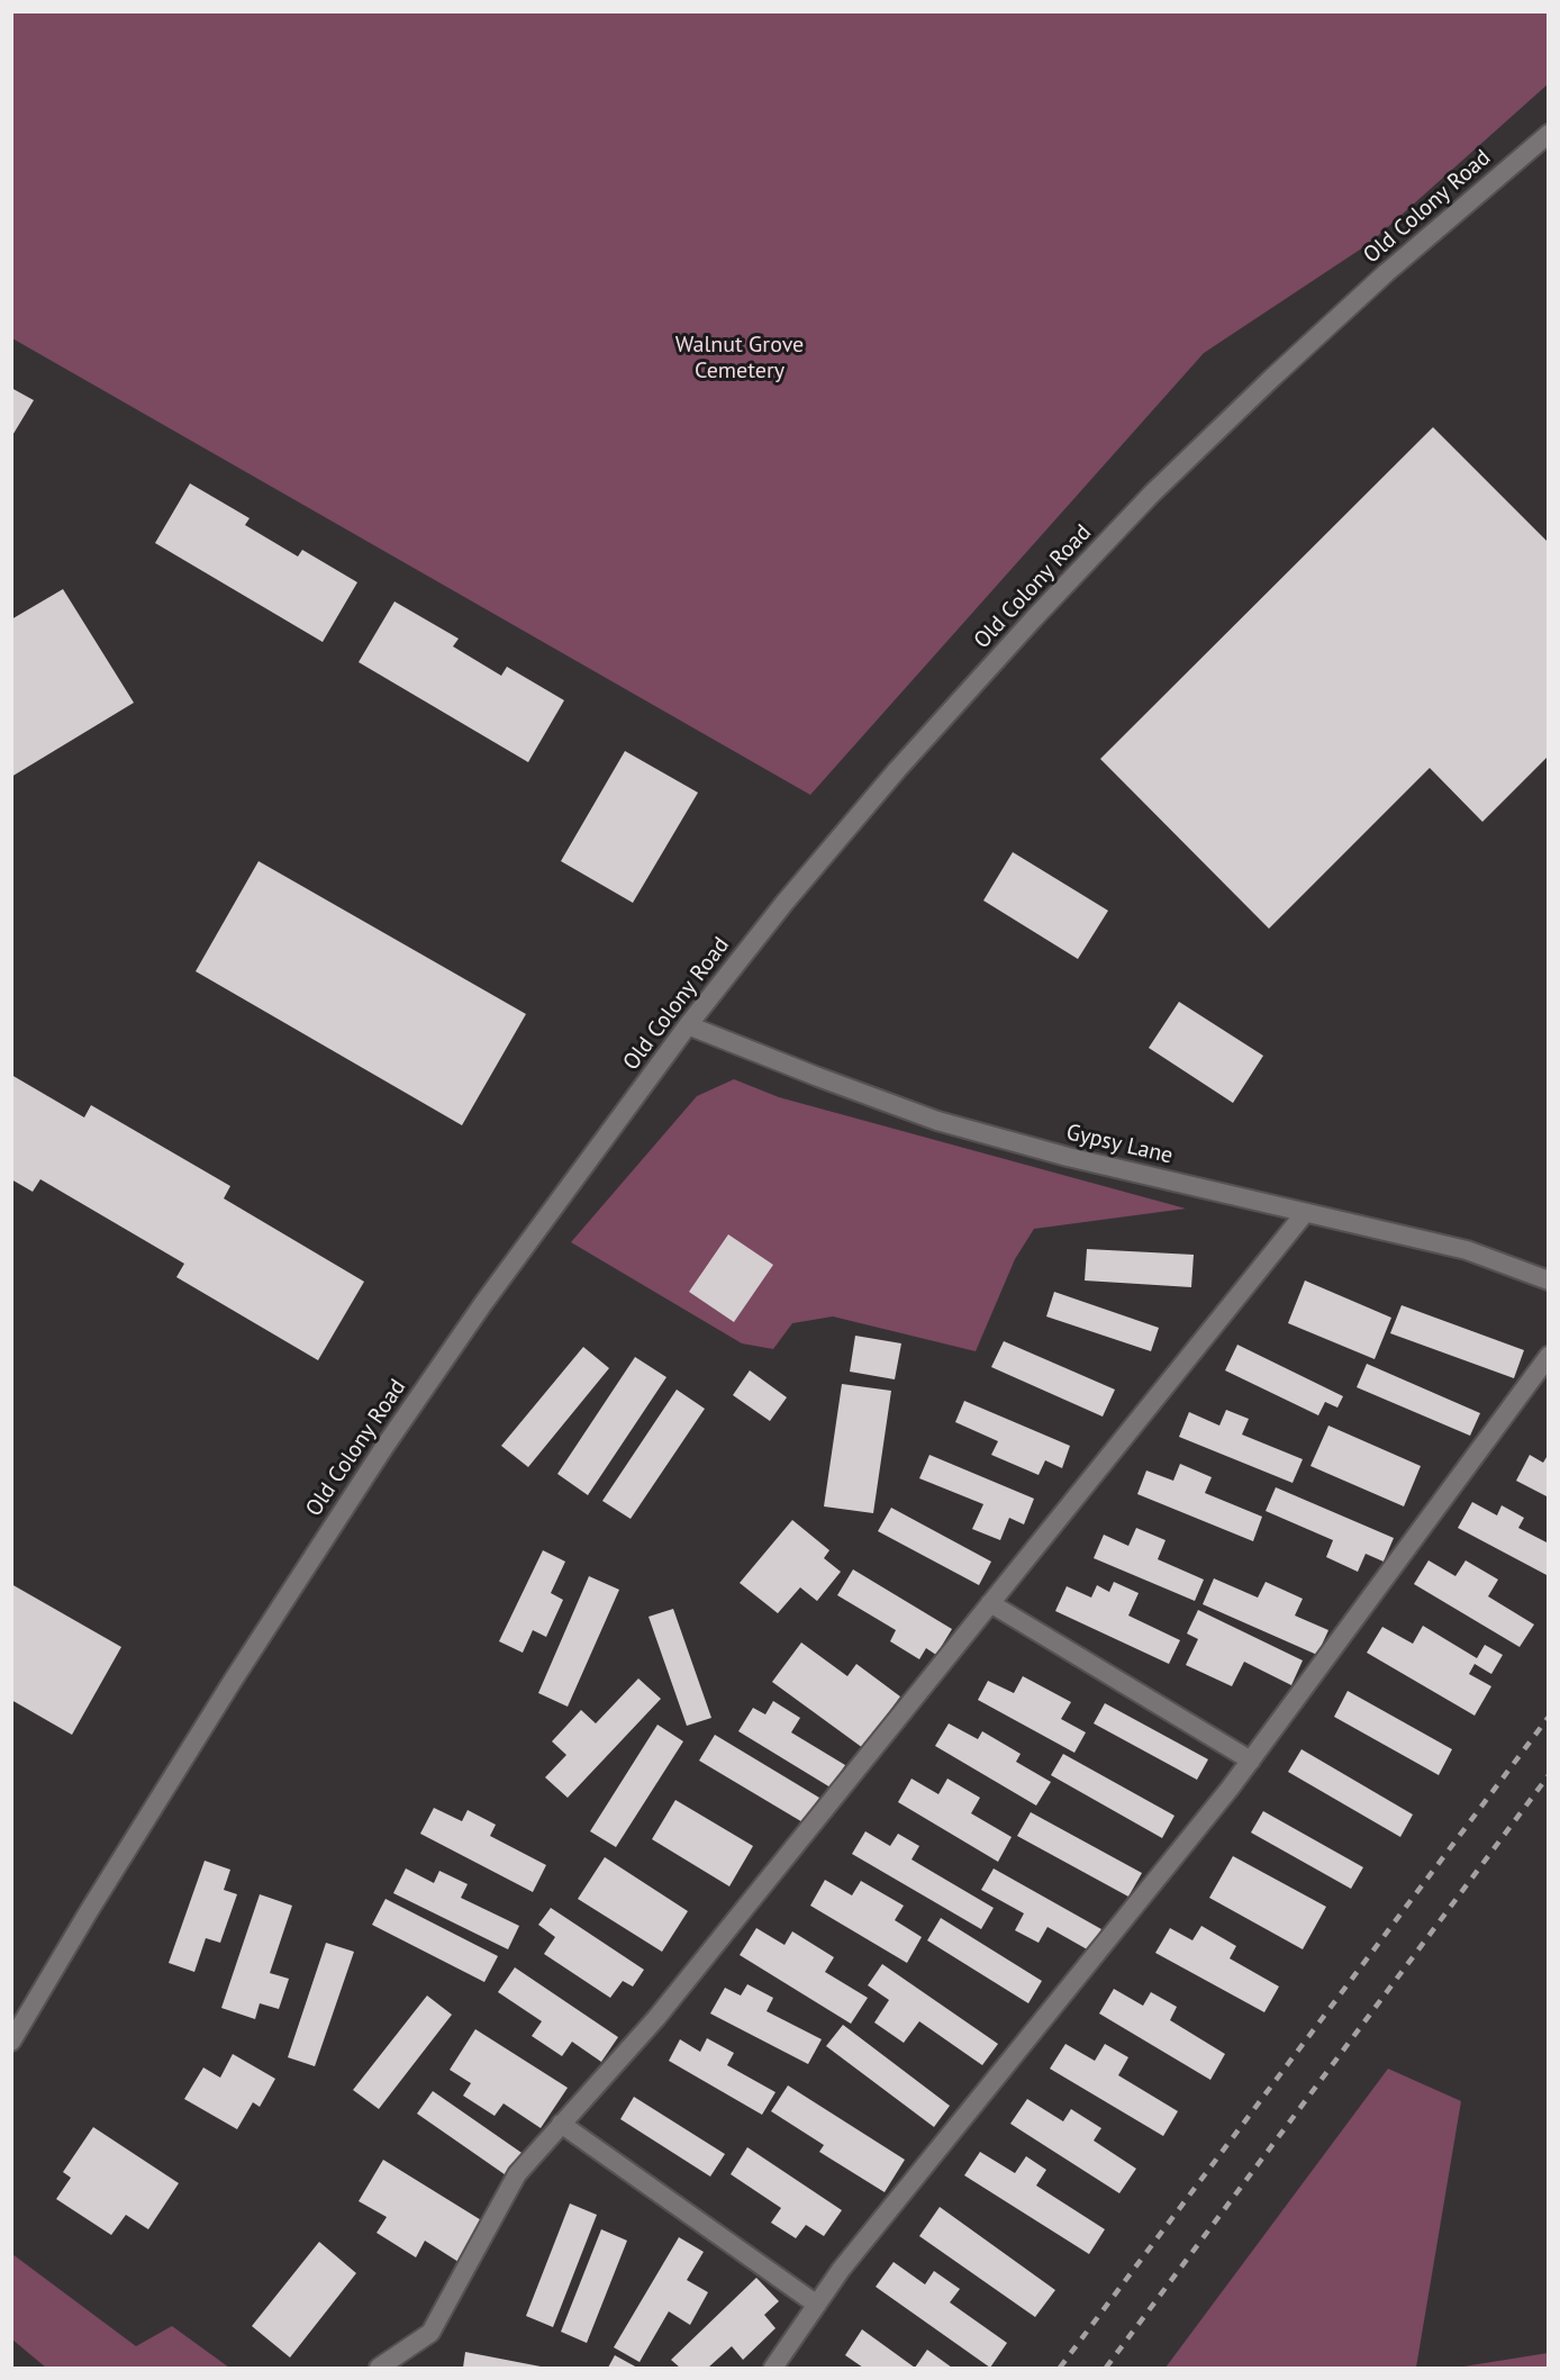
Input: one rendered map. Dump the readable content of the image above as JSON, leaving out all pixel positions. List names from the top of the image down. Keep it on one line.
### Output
{"streets":{"main road":["Old Colony Road","Gypsy Lane"]},"crossings":[["Old Colony Road","Gypsy Lane"]],"parks":["Walnut Grove Cemetery"]}
